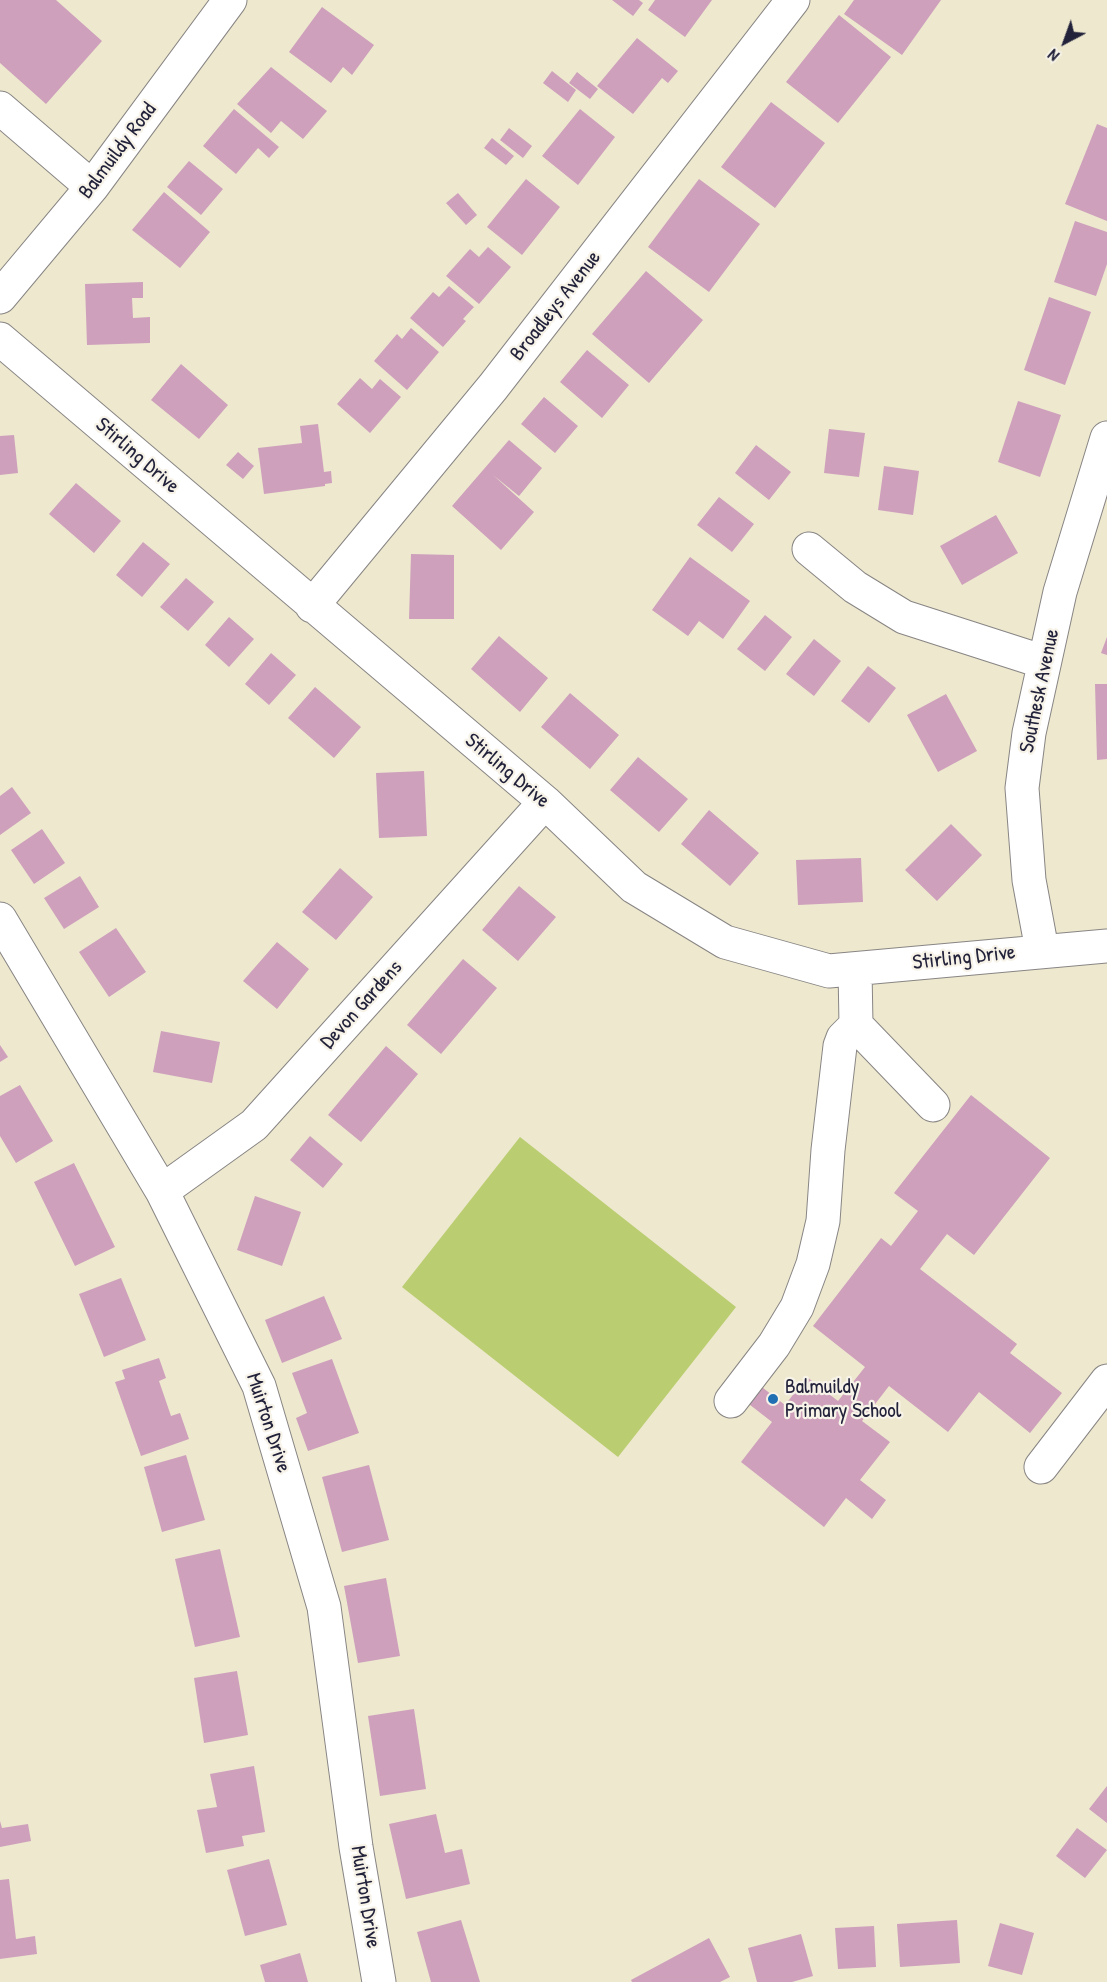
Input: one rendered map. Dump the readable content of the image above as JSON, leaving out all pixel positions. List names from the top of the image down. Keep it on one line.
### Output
{"streets":{"street":["Balmuildy Road","Broadleys Avenue","Stirling Drive","Southesk Avenue","Devon Gardens","Muirton Drive"]},"crossings":[["Broadleys Avenue","Stirling Drive"],["Stirling Drive","Southesk Avenue"],["Stirling Drive","Devon Gardens"],["Devon Gardens","Muirton Drive"]],"places":["Balmuildy Primary School"],"north":"bottom left"}
